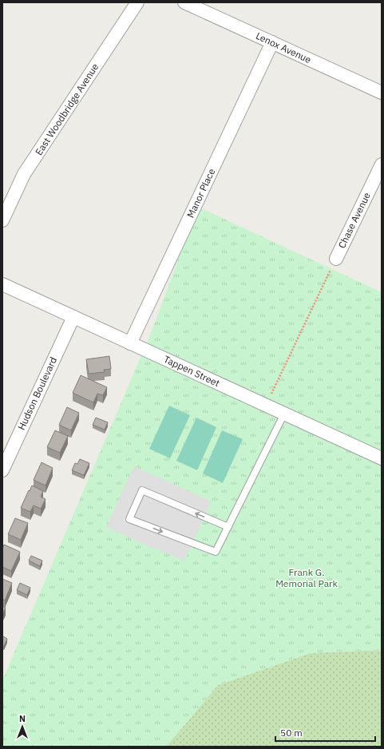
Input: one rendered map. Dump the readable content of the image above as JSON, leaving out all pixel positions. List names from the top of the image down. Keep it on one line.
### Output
{"streets":{"street":["Lenox Avenue","East Woodbridge Avenue","Manor Place","Chase Avenue","Tappen Street","Hudson Boulevard"]},"crossings":[["Lenox Avenue","Manor Place"],["Manor Place","Tappen Street"],["Tappen Street","Hudson Boulevard"]],"parks":["Frank G. Memorial Park"],"scale_bar":"50 m","north":"top"}
